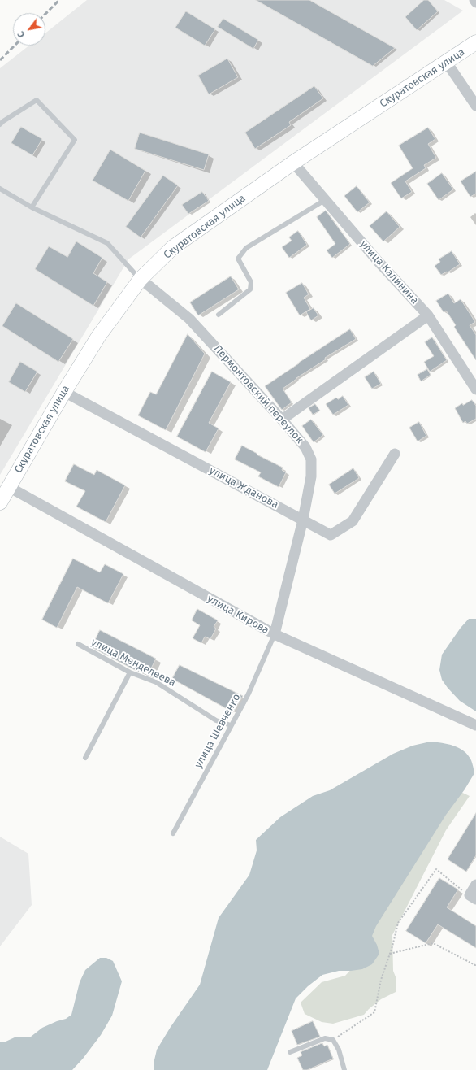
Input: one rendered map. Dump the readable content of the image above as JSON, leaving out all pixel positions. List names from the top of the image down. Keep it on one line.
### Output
{"streets":{"street":["Скуратовская улица","улица Калинина","Лермонтовский переулок","улица Жданова","улица Кирова"],"lane":["улица Менделеева","улица Шевченко"]},"crossings":[["Скуратовская улица","улица Калинина"],["Скуратовская улица","Лермонтовский переулок"],["Скуратовская улица","улица Жданова"],["Скуратовская улица","улица Кирова"],["Лермонтовский переулок","улица Жданова"],["Лермонтовский переулок","улица Кирова"],["Лермонтовский переулок","улица Шевченко"],["улица Кирова","улица Шевченко"],["улица Менделеева","улица Шевченко"]],"north":"bottom left"}
